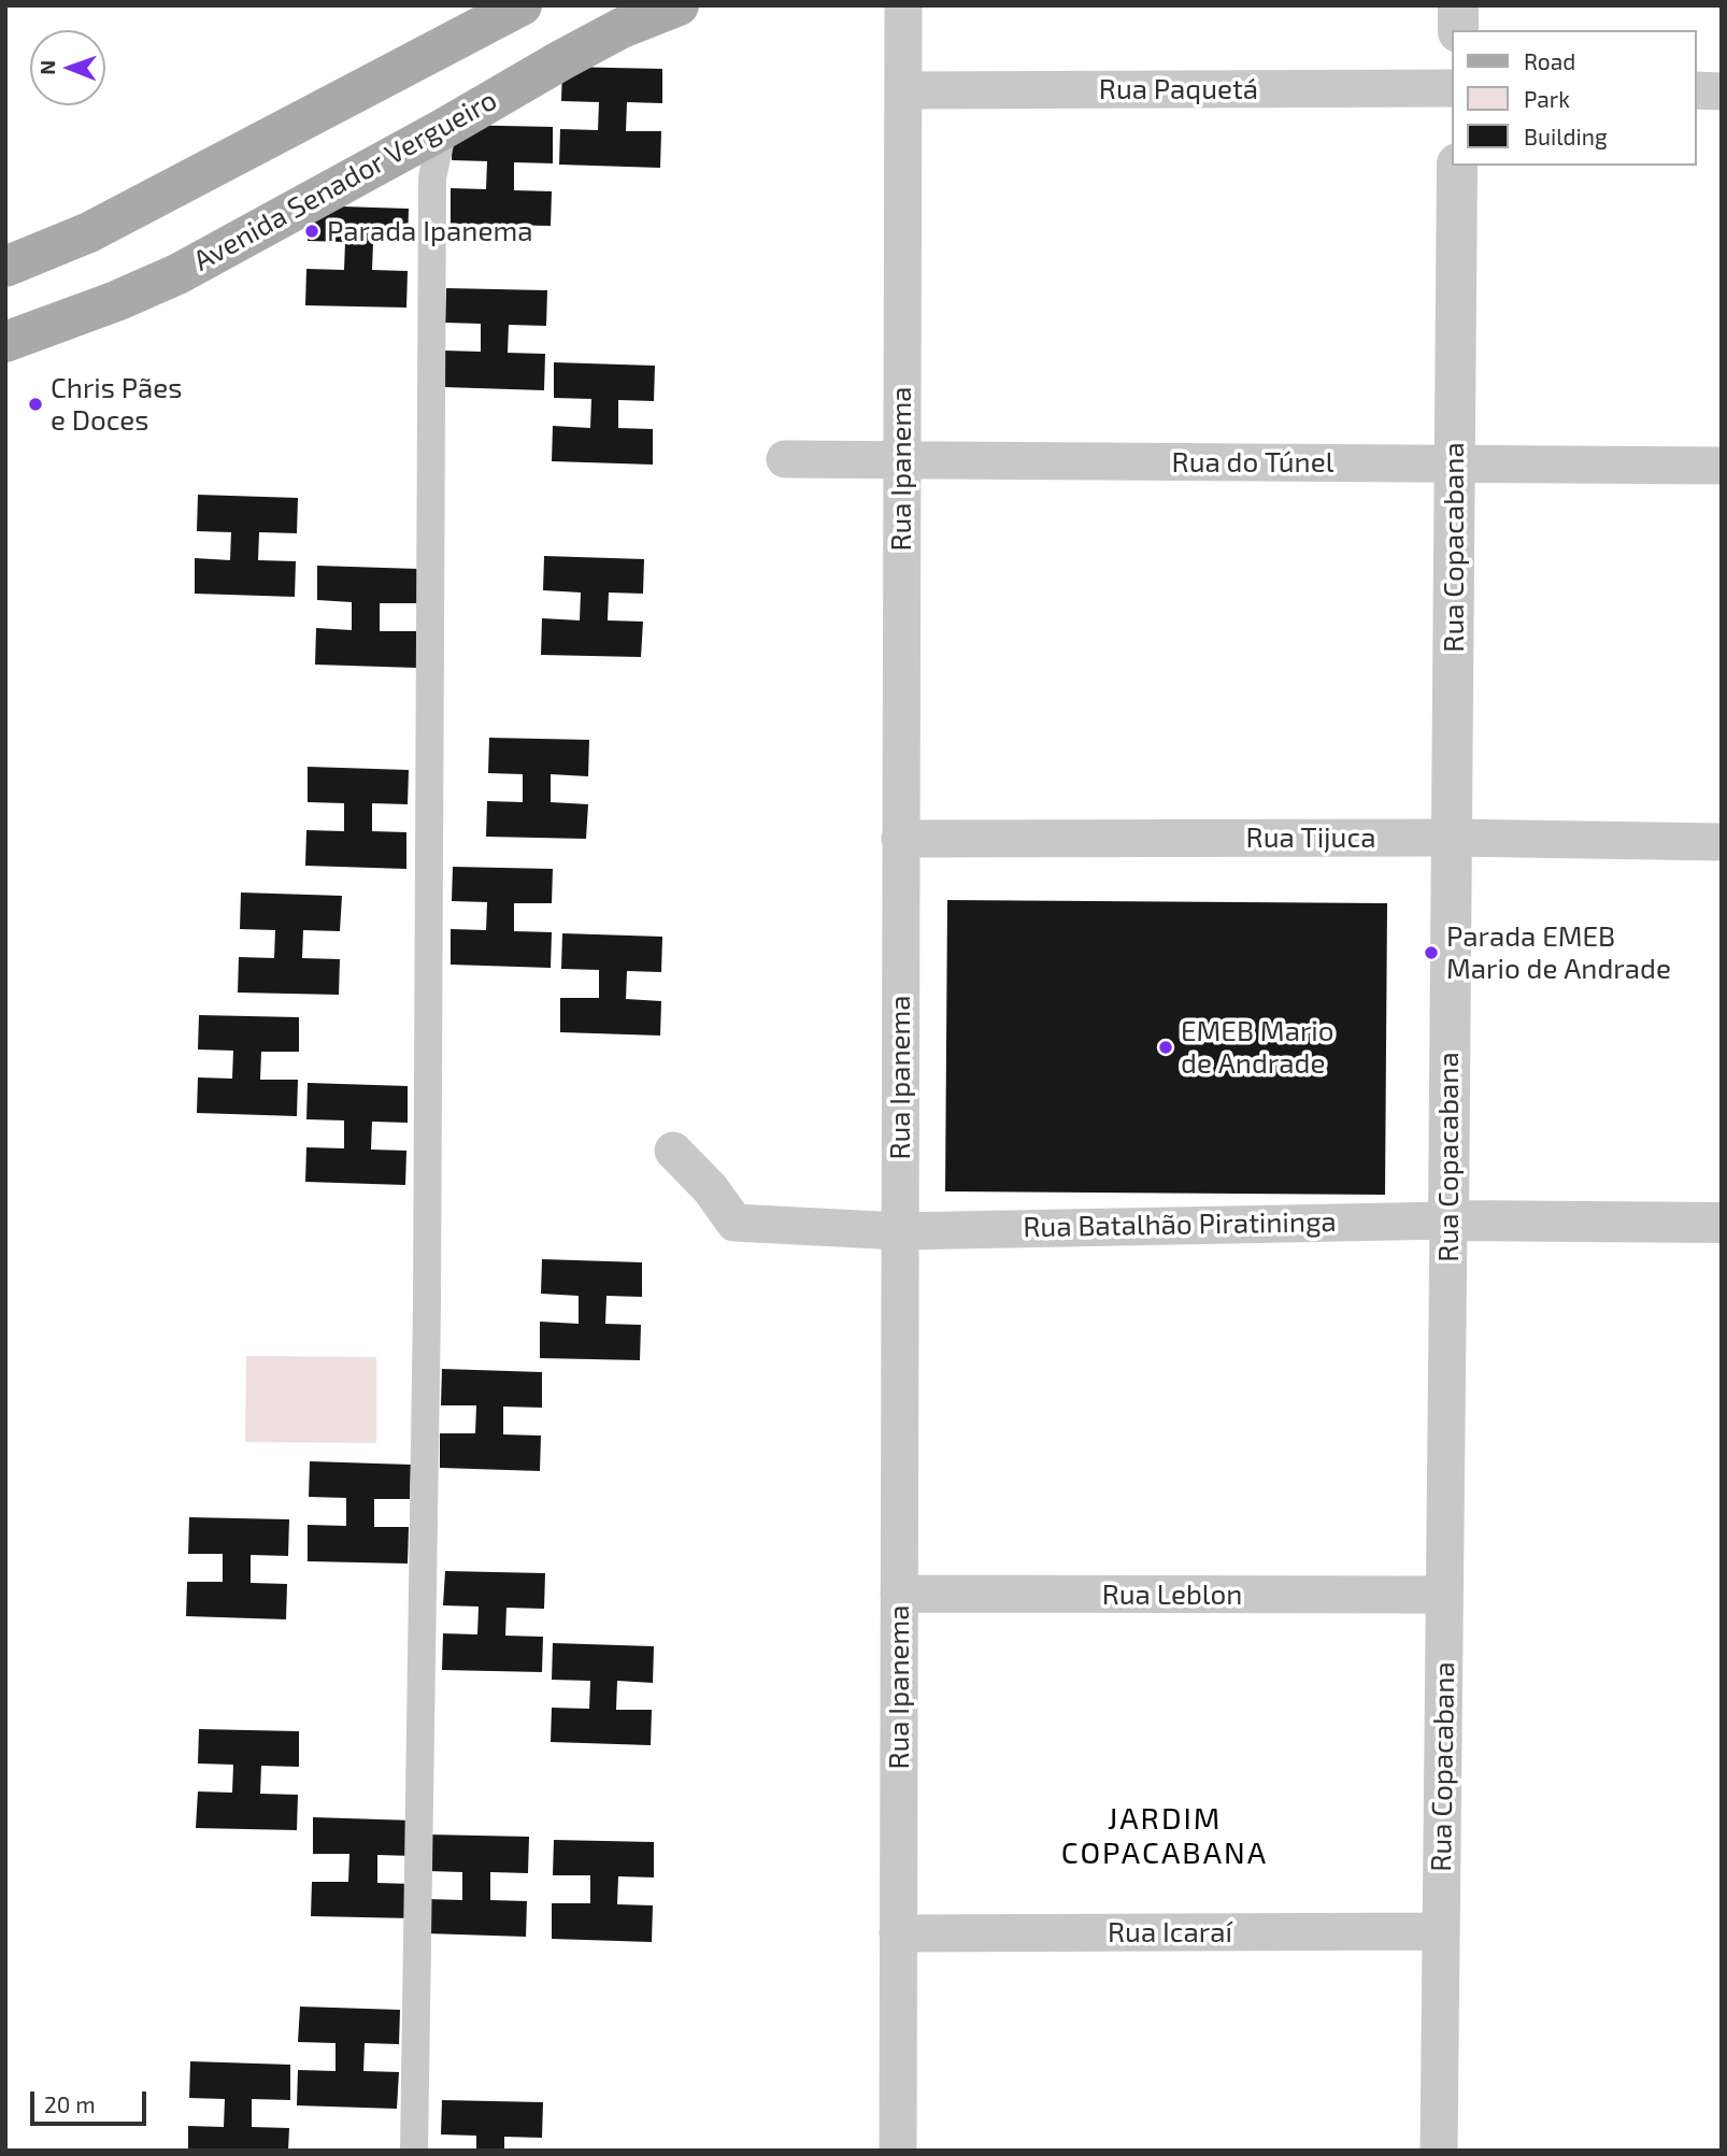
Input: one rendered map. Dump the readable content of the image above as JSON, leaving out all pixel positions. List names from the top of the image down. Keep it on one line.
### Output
{"streets":{"main road":["Avenida Senador Vergueiro"],"street":["Rua Paquetá","Rua do Túnel","Rua Ipanema","Rua Copacabana","Rua Tijuca","Rua Batalhão Piratininga","Rua Leblon","Rua Icaraí"]},"crossings":[["Rua Paquetá","Rua Ipanema"],["Rua do Túnel","Rua Ipanema"],["Rua do Túnel","Rua Copacabana"],["Rua Ipanema","Rua Tijuca"],["Rua Ipanema","Rua Batalhão Piratininga"],["Rua Ipanema","Rua Leblon"],["Rua Ipanema","Rua Icaraí"],["Rua Copacabana","Rua Tijuca"],["Rua Copacabana","Rua Batalhão Piratininga"],["Rua Copacabana","Rua Leblon"],["Rua Copacabana","Rua Icaraí"]],"districts":["JARDIM COPACABANA"],"places":["Parada Ipanema","Chris Pães e Doces","Parada EMEB Mario de Andrade","EMEB Mario de Andrade"],"legend":["Road","Park","Building"],"scale_bar":"20 m","north":"left"}
